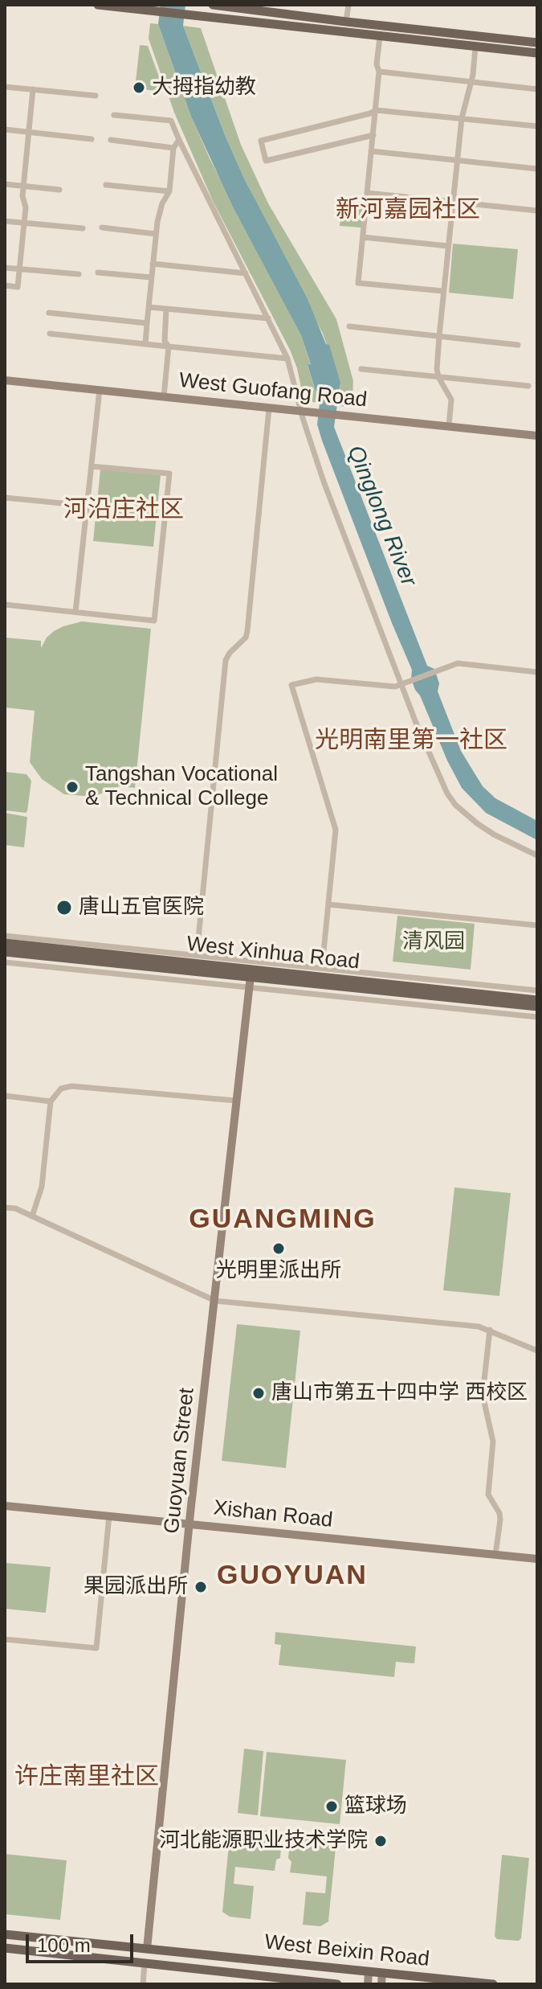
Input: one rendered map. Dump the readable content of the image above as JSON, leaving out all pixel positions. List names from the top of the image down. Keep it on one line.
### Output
{"streets":{"main road":["West Xinhua Road","West Beixin Road"],"street":["West Guofang Road","Guoyuan Street","Xishan Road"]},"crossings":[["West Xinhua Road","Guoyuan Street"],["Guoyuan Street","Xishan Road"],["Guoyuan Street","West Beixin Road"]],"districts":["新河嘉园社区","河沿庄社区","光明南里第一社区","GUANGMING","GUOYUAN","许庄南里社区"],"water":["Qinglong River"],"parks":["清风园"],"places":["大拇指幼教","Tangshan Vocational & Technical College","唐山五官医院","光明里派出所","唐山市第五十四中学 西校区","果园派出所","篮球场","河北能源职业技术学院"],"scale_bar":"100 m"}
